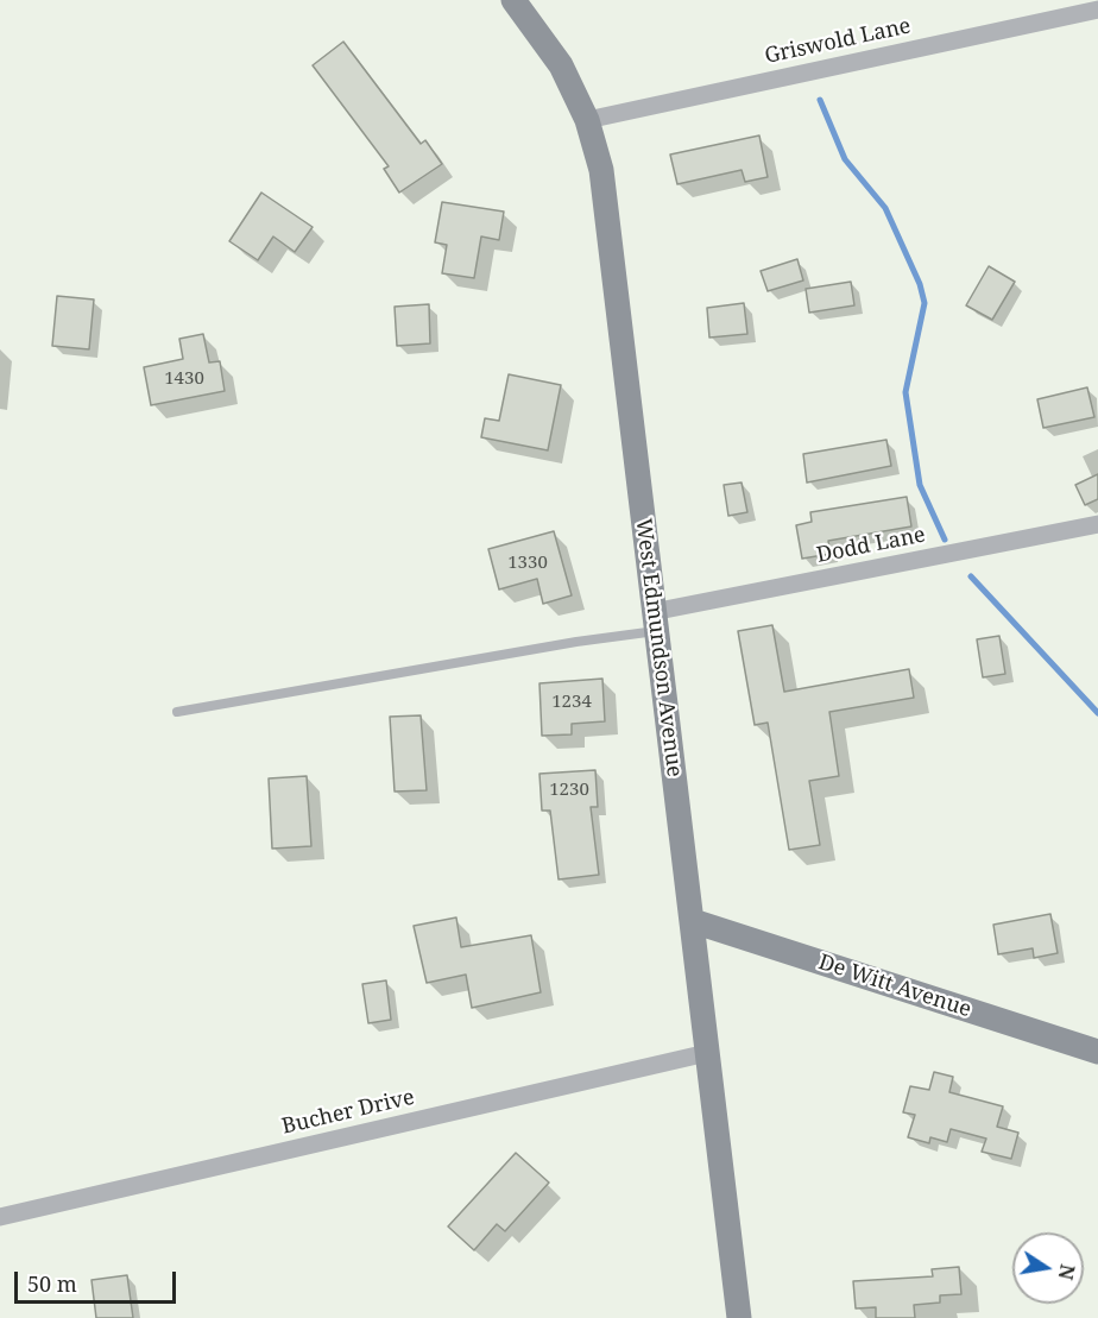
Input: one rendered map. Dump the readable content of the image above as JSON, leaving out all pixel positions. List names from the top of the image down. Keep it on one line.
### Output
{"streets":{"street":["Griswold Lane","Dodd Lane","West Edmundson Avenue","De Witt Avenue","Bucher Drive"]},"crossings":[["Griswold Lane","West Edmundson Avenue"],["Dodd Lane","West Edmundson Avenue"],["West Edmundson Avenue","De Witt Avenue"],["West Edmundson Avenue","Bucher Drive"]],"house_numbers":["1430","1330","1234","1230"],"scale_bar":"50 m","north":"right"}
